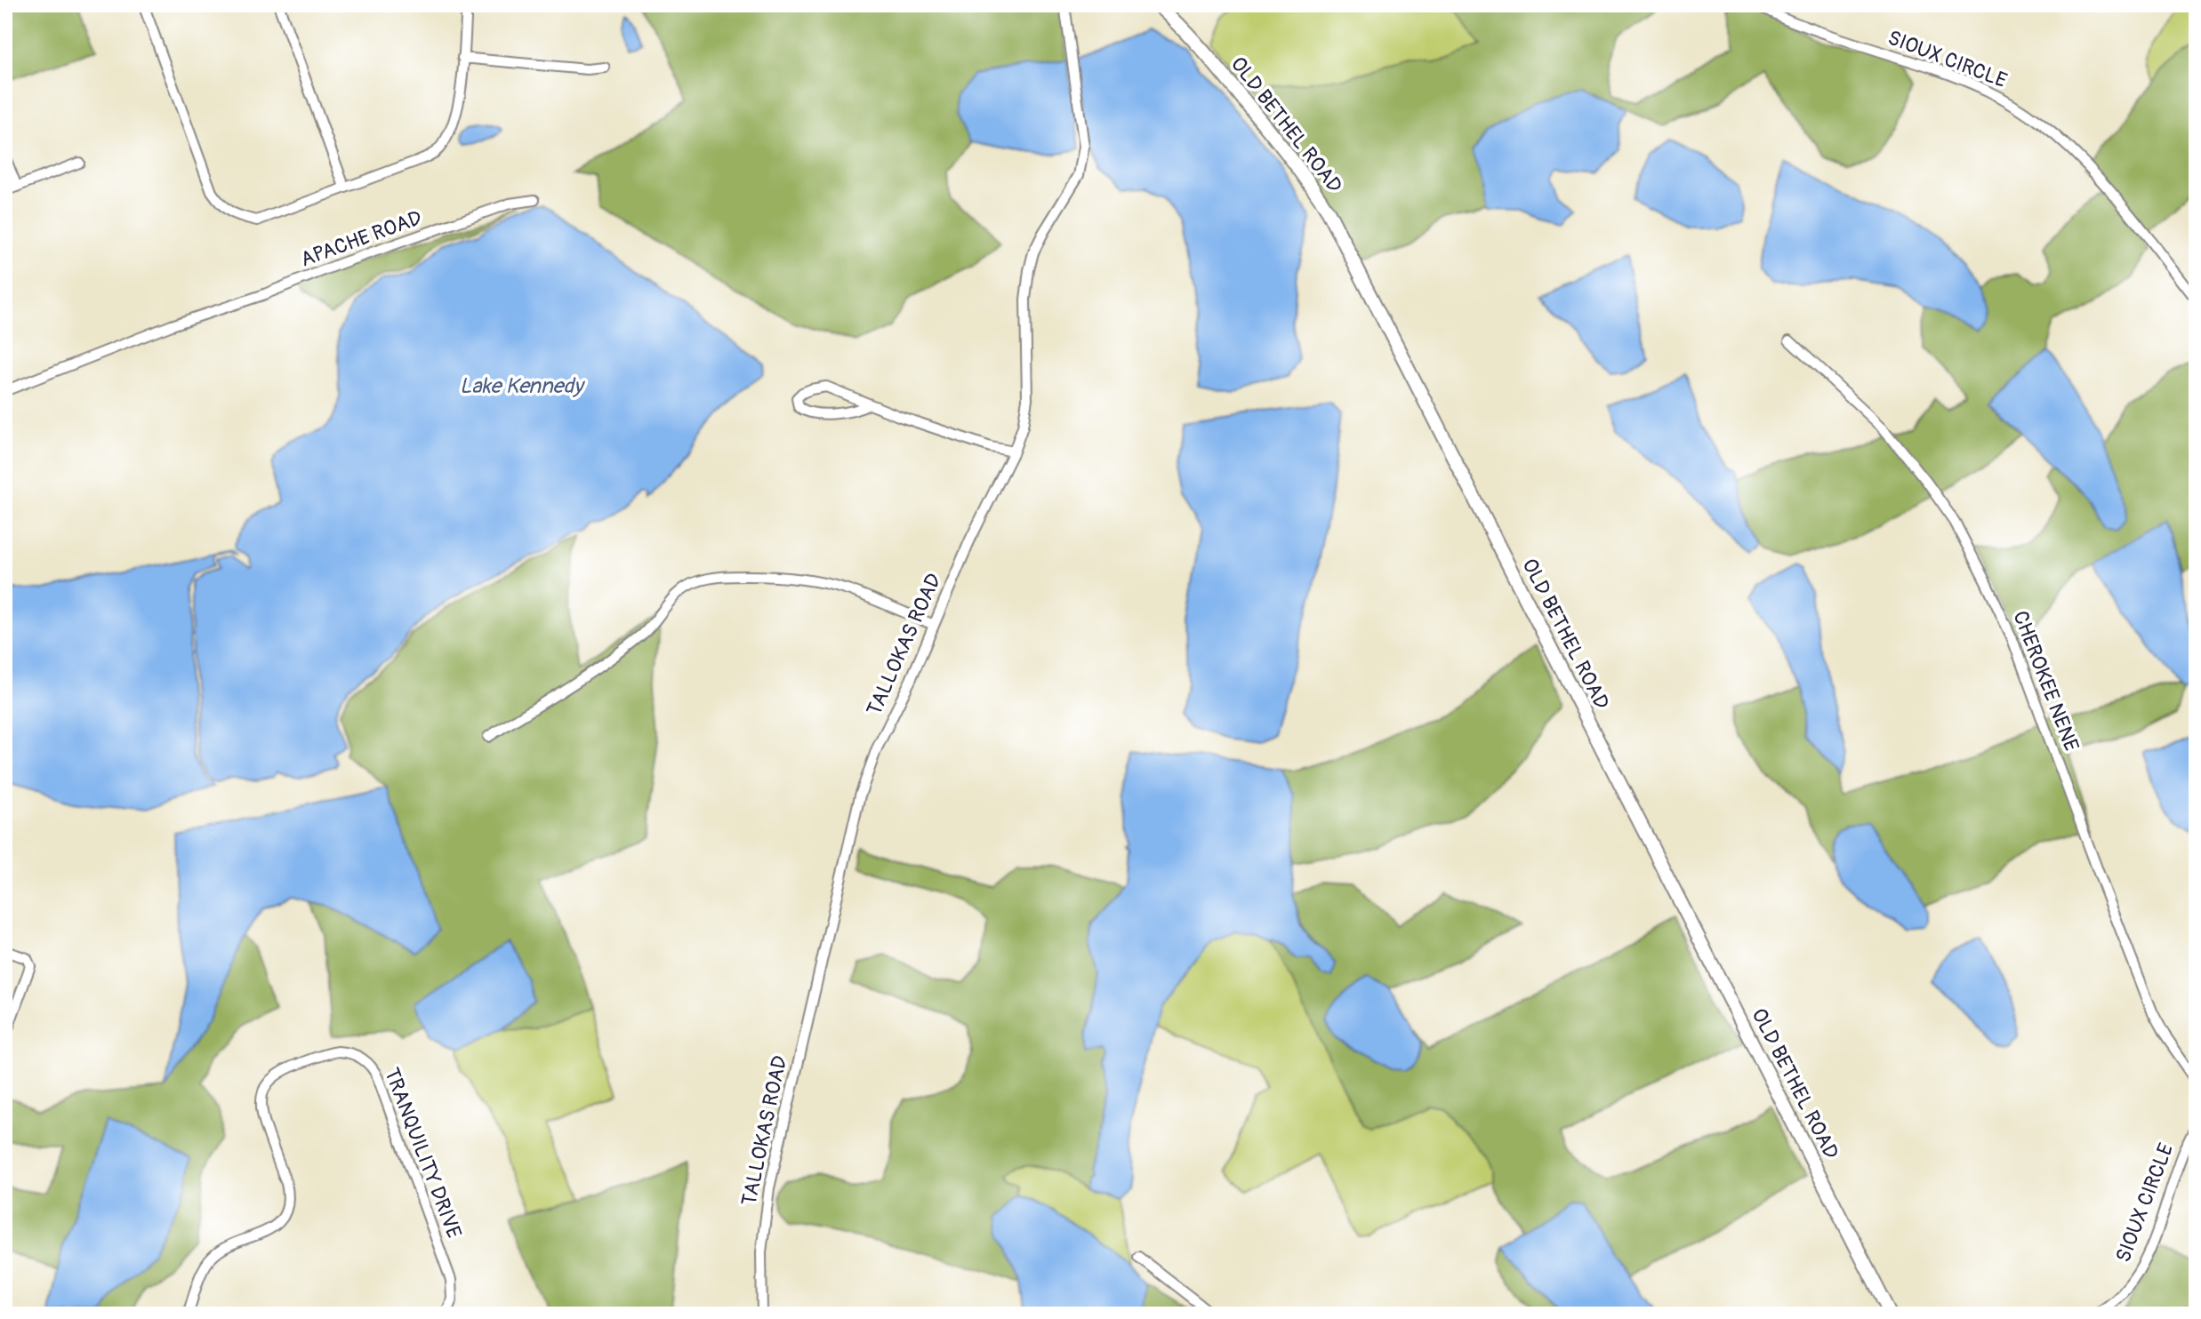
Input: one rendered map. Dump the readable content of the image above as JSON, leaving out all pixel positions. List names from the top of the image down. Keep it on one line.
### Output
{"streets":{"street":["SIOUX CIRCLE","OLD BETHEL ROAD","APACHE ROAD","TALLOKAS ROAD","CHEROKEE NENE","TRANQUILITY DRIVE"]},"water":["Lake Kennedy"]}
